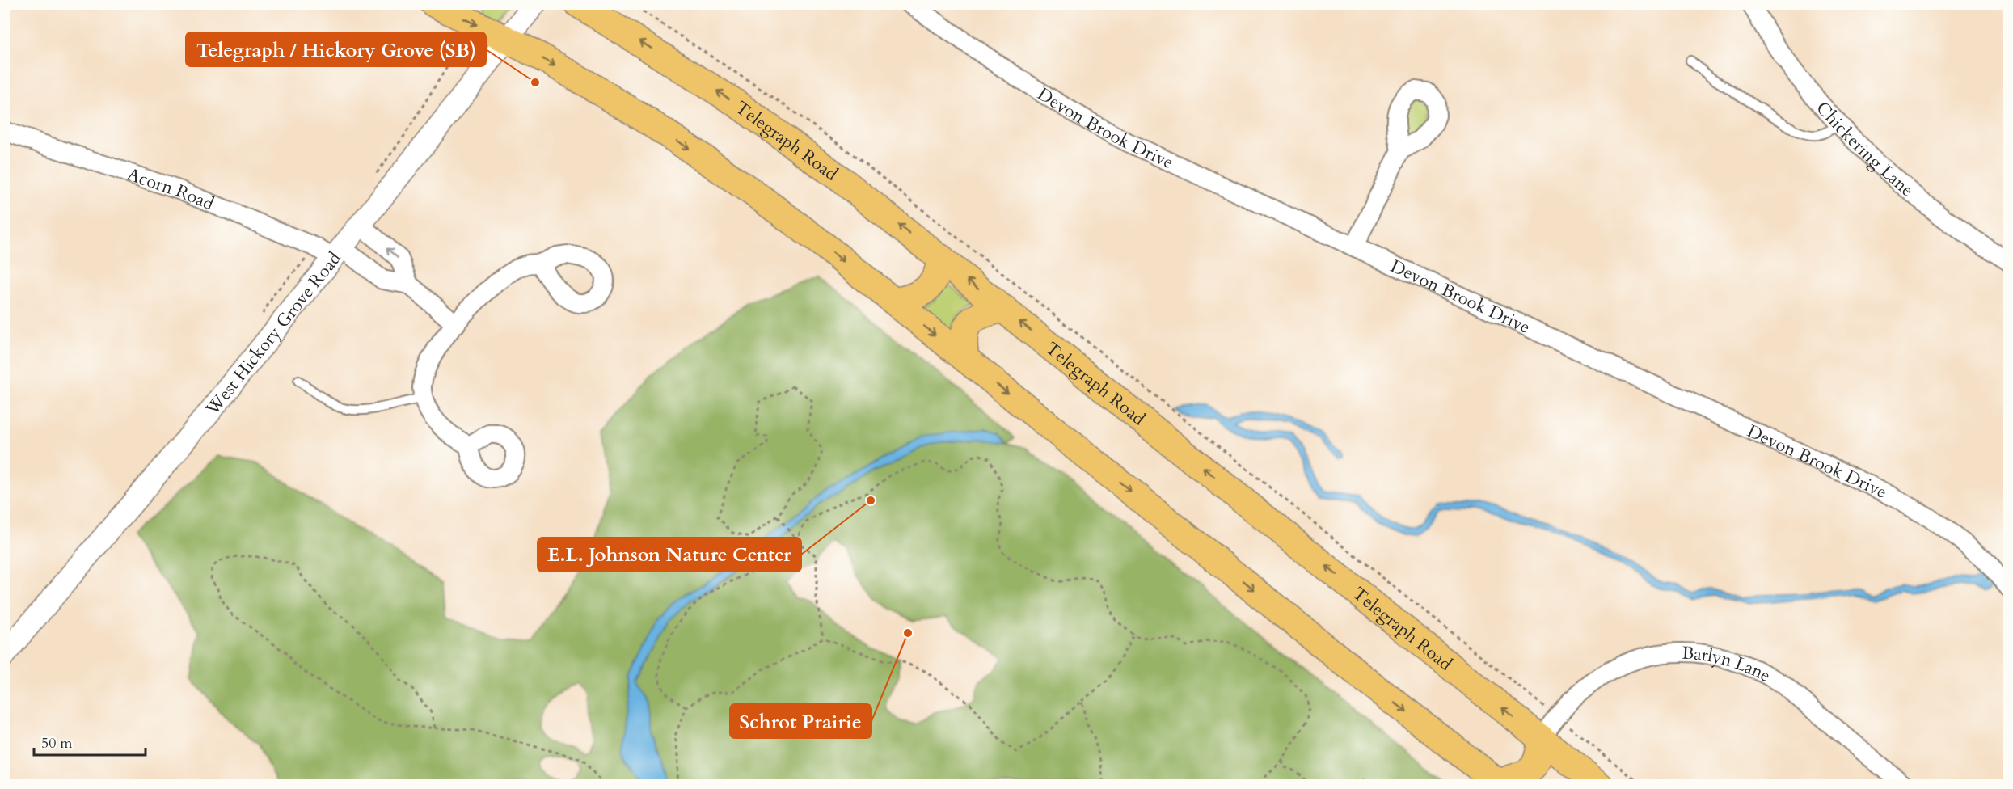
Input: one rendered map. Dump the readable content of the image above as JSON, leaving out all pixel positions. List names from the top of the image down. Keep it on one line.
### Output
{"streets":{"highway":["Telegraph Road"],"street":["Devon Brook Drive","Chickering Lane","Acorn Road","West Hickory Grove Road","Barlyn Lane"]},"crossings":[["Telegraph Road","Barlyn Lane"],["Acorn Road","West Hickory Grove Road"]],"places":["Telegraph / Hickory Grove (SB)","E.L. Johnson Nature Center","Schrot Prairie"],"scale_bar":"50 m"}
